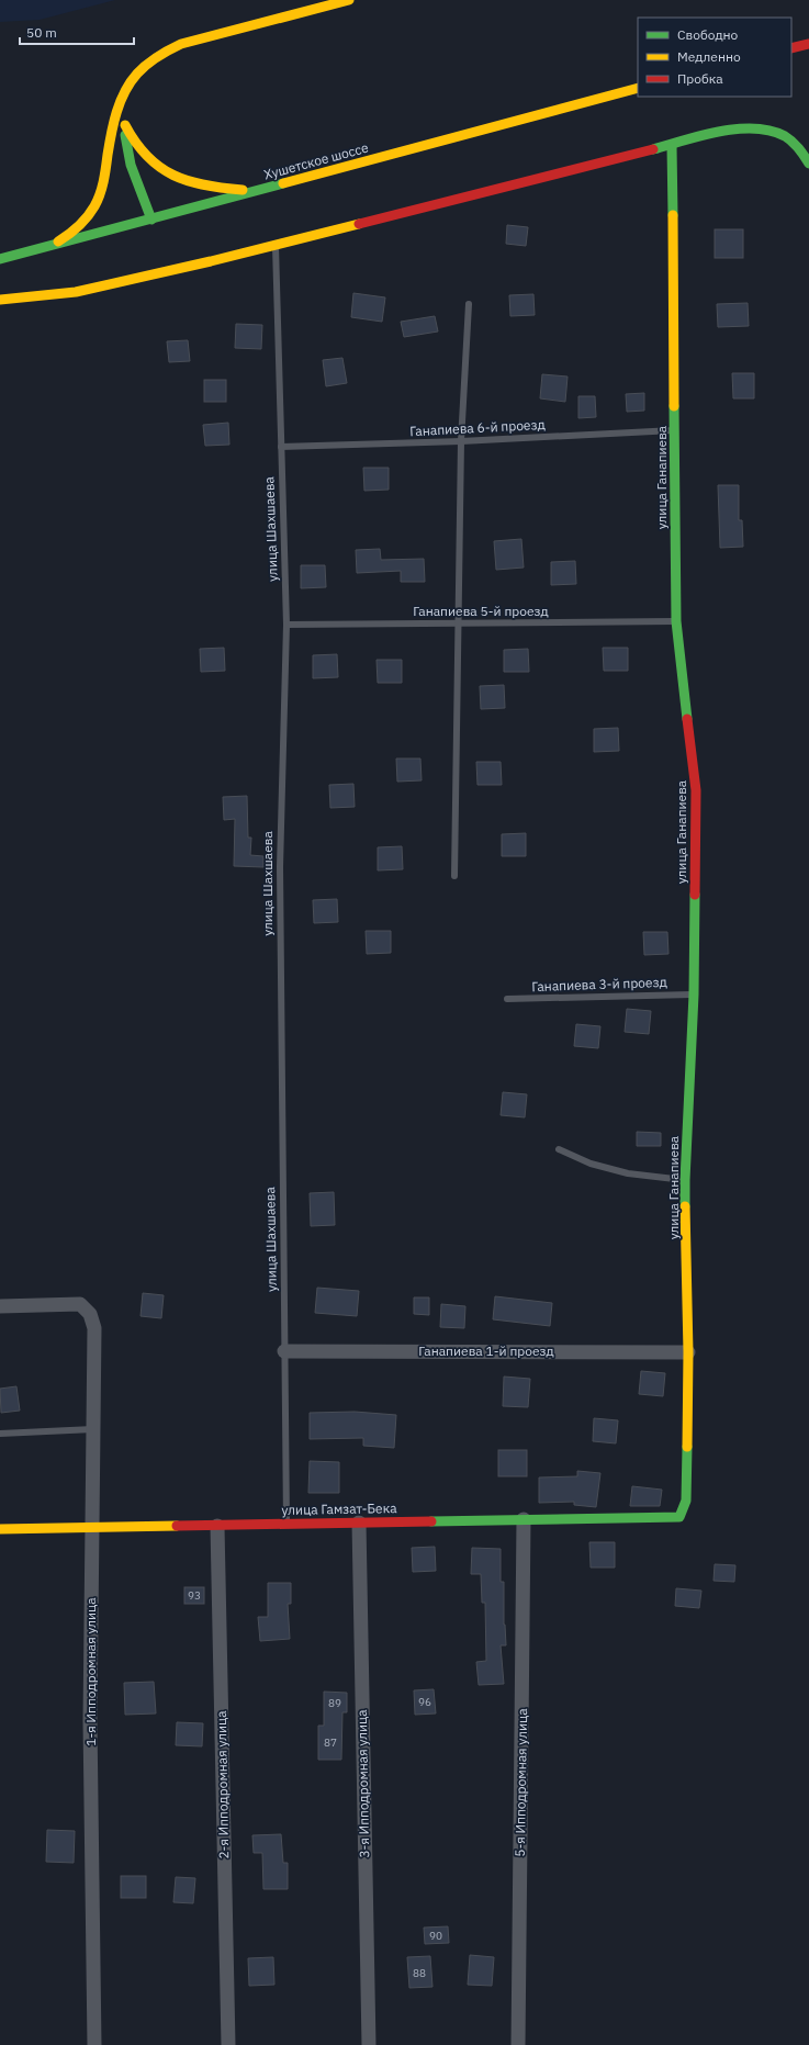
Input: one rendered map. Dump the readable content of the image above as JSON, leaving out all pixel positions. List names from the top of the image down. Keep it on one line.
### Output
{"streets":{"main road":["Хушетское шоссе","улица Ганапиева","улица Гамзат-Бека"],"street":["Ганапиева 1-й проезд","1-я Ипподромная улица","5-я Ипподромная улица","3-я Ипподромная улица","2-я Ипподромная улица"],"lane":["Ганапиева 6-й проезд","улица Шахшаева","Ганапиева 5-й проезд","Ганапиева 3-й проезд"]},"crossings":[["Ганапиева 6-й проезд","улица Ганапиева"],["Ганапиева 6-й проезд","улица Шахшаева"],["улица Ганапиева","Ганапиева 5-й проезд"],["улица Ганапиева","Ганапиева 3-й проезд"],["улица Ганапиева","Ганапиева 1-й проезд"],["улица Ганапиева","улица Гамзат-Бека"],["улица Шахшаева","Ганапиева 5-й проезд"],["улица Шахшаева","Ганапиева 1-й проезд"],["улица Шахшаева","улица Гамзат-Бека"],["улица Гамзат-Бека","1-я Ипподромная улица"],["улица Гамзат-Бека","5-я Ипподромная улица"],["улица Гамзат-Бека","3-я Ипподромная улица"],["улица Гамзат-Бека","2-я Ипподромная улица"]],"house_numbers":["93","96","89","87","90","88"],"legend":["Свободно","Медленно","Пробка"],"scale_bar":"50 m"}
